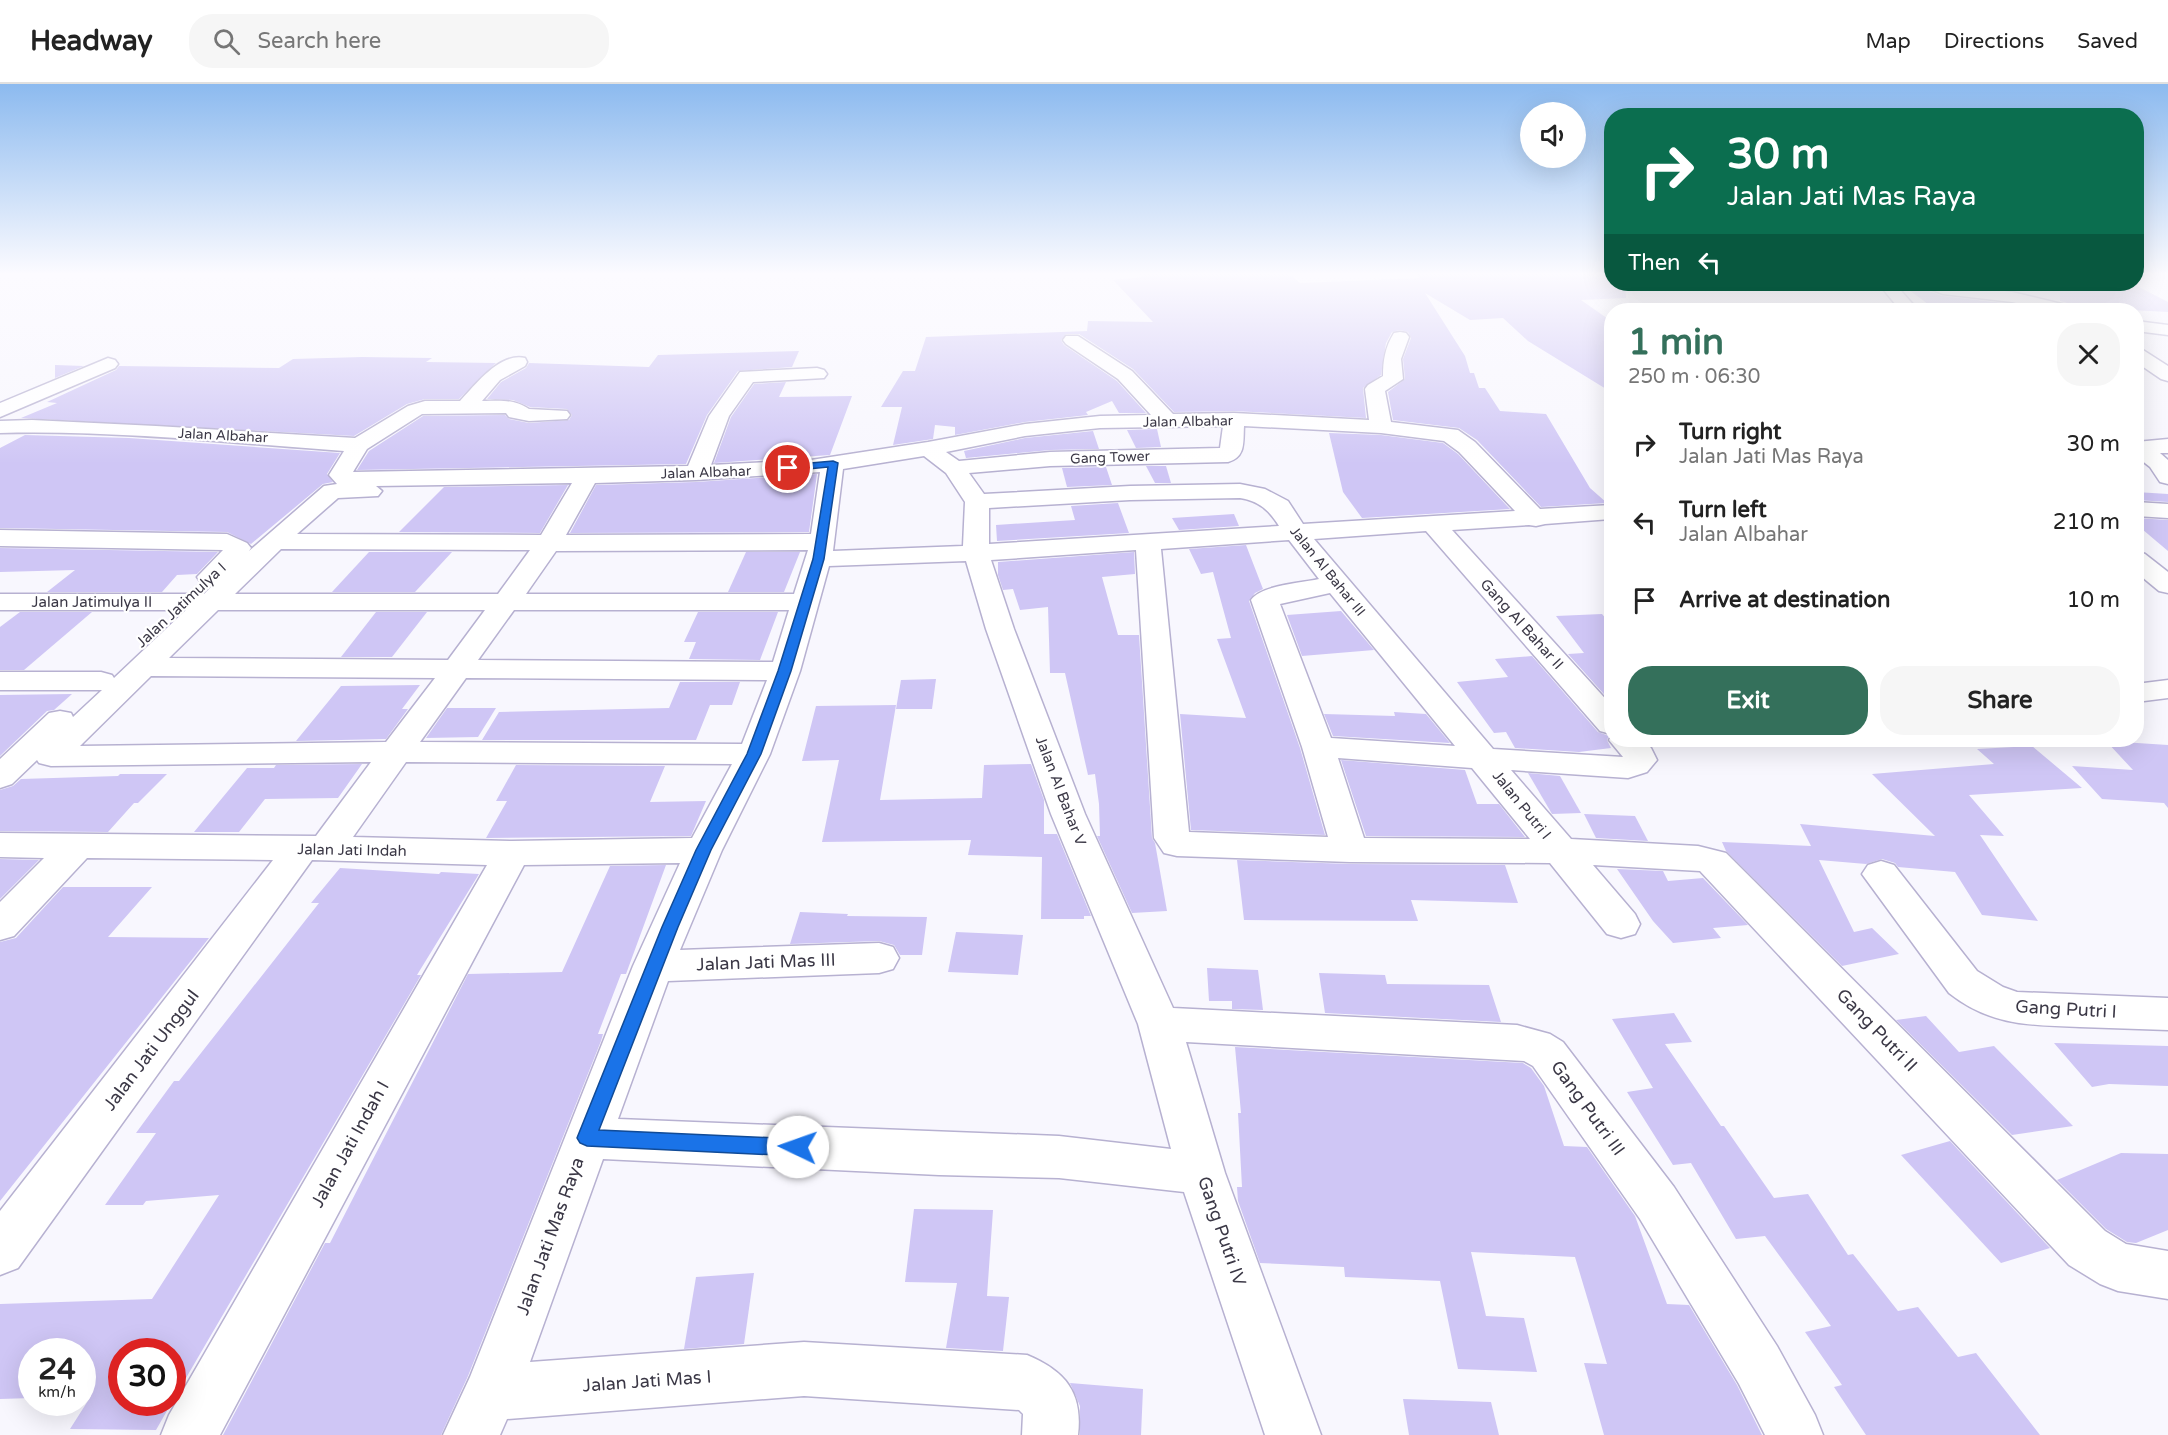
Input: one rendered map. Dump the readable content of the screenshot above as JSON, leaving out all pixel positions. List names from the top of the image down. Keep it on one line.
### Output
{"streets":{"street":["Jalan Albahar","Gang Tower","Jalan Al Bahar III","Jalan Jatimulya II","Jalan Jatimulya I","Gang Al Bahar II","Jalan Al Bahar V","Jalan Putri I","Jalan Jati Indah","Jalan Jati Mas III","Gang Putri I","Gang Putri II","Jalan Jati Unggul","Gang Putri III","Jalan Jati Indah I","Gang Putri IV","Jalan Jati Mas Raya","Jalan Jati Mas I"]},"crossings":[["Jalan Albahar","Gang Tower"],["Jalan Albahar","Jalan Jati Mas Raya"],["Jalan Al Bahar III","Jalan Al Bahar V"],["Jalan Al Bahar III","Jalan Putri I"],["Jalan Jatimulya II","Jalan Jatimulya I"],["Jalan Jatimulya II","Jalan Jati Unggul"],["Jalan Jatimulya II","Jalan Jati Mas Raya"],["Jalan Al Bahar V","Gang Putri III"],["Jalan Al Bahar V","Gang Putri IV"],["Jalan Putri I","Gang Putri II"],["Jalan Jati Indah","Jalan Jati Unggul"],["Jalan Jati Indah","Jalan Jati Indah I"],["Jalan Jati Indah","Jalan Jati Mas Raya"],["Jalan Jati Mas III","Jalan Jati Mas Raya"],["Gang Putri III","Gang Putri IV"],["Jalan Jati Mas Raya","Jalan Jati Mas I"]],"page":{"header":"Headway","search":"Search here","nav":["Map","Directions","Saved"],"turn":["30 m","Jalan Jati Mas Raya"],"then":"Then","heading":["1 min","250 m · 06:30"],"list":[{"name":"Turn right","note":"Jalan Jati Mas Raya","value":"30 m"},{"name":"Turn left","note":"Jalan Albahar","value":"210 m"},{"name":"Arrive at destination","value":"10 m"}],"buttons":["Exit","Share"],"speed":"24 km/h","limit":"30"}}
